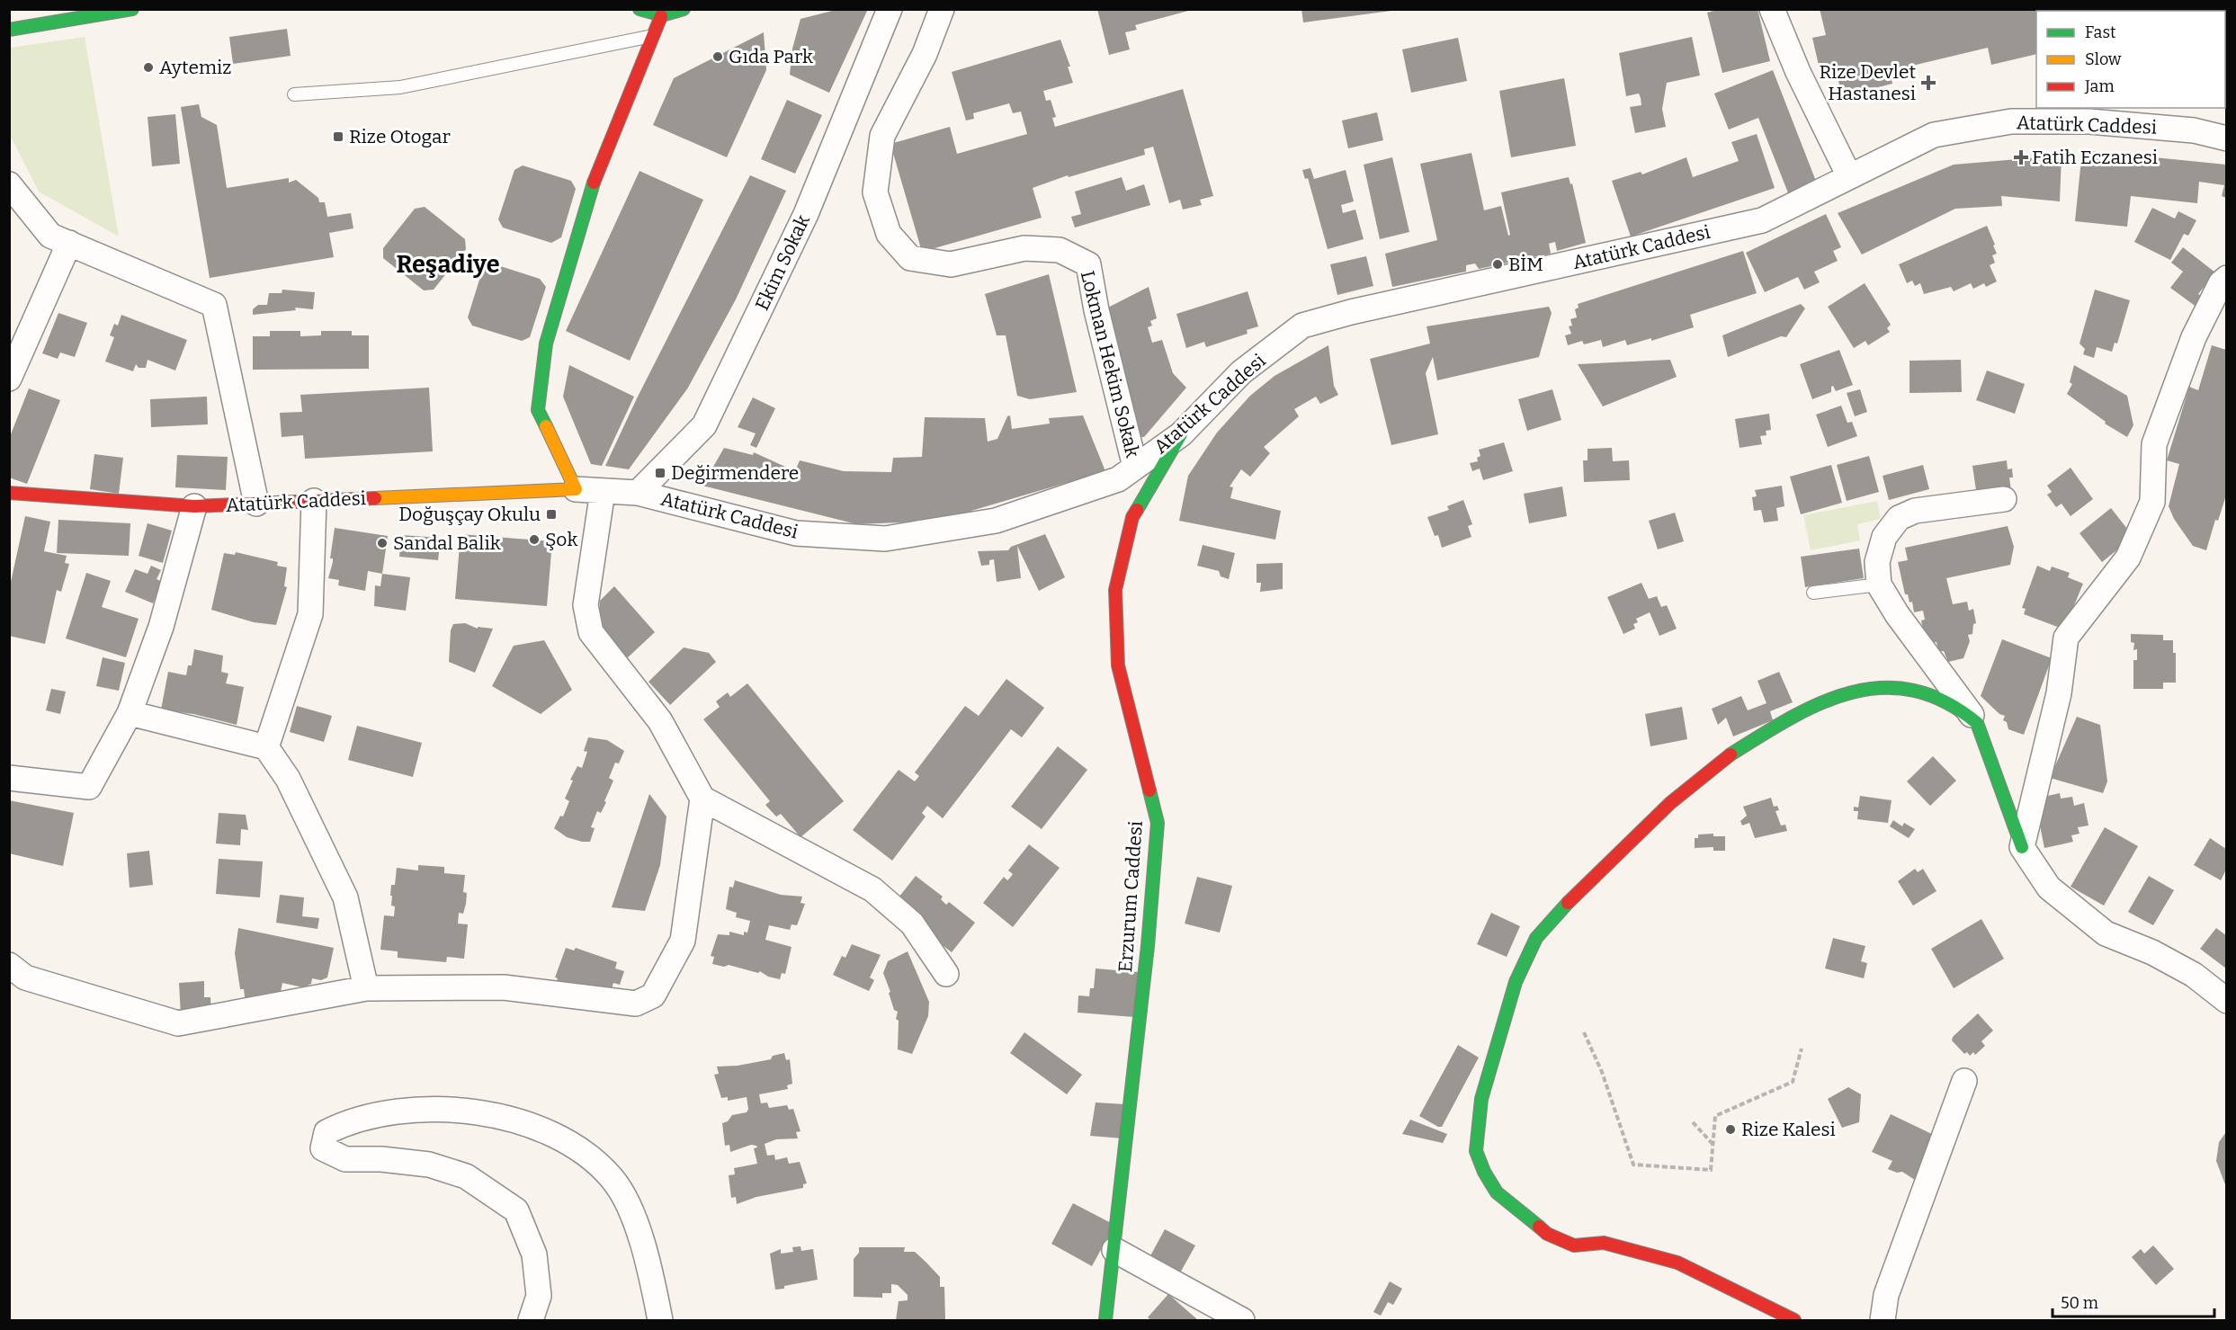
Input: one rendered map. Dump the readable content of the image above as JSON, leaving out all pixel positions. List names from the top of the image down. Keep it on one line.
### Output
{"streets":{"street":["Atatürk Caddesi","Ekim Sokak","Lokman Hekim Sokak","Erzurum Caddesi"]},"crossings":[["Atatürk Caddesi","Ekim Sokak"],["Atatürk Caddesi","Lokman Hekim Sokak"],["Atatürk Caddesi","Erzurum Caddesi"]],"districts":["Reşadiye"],"places":{"other":["Gıda Park","Aytemiz","BİM","Şok","Sandal Balik","Rize Kalesi"],"health":["Rize Devlet Hastanesi","Fatih Eczanesi"],"transit":["Rize Otogar","Değirmendere","Doğuşçay Okulu"]},"legend":["Fast","Slow","Jam"],"scale_bar":"50 m"}
